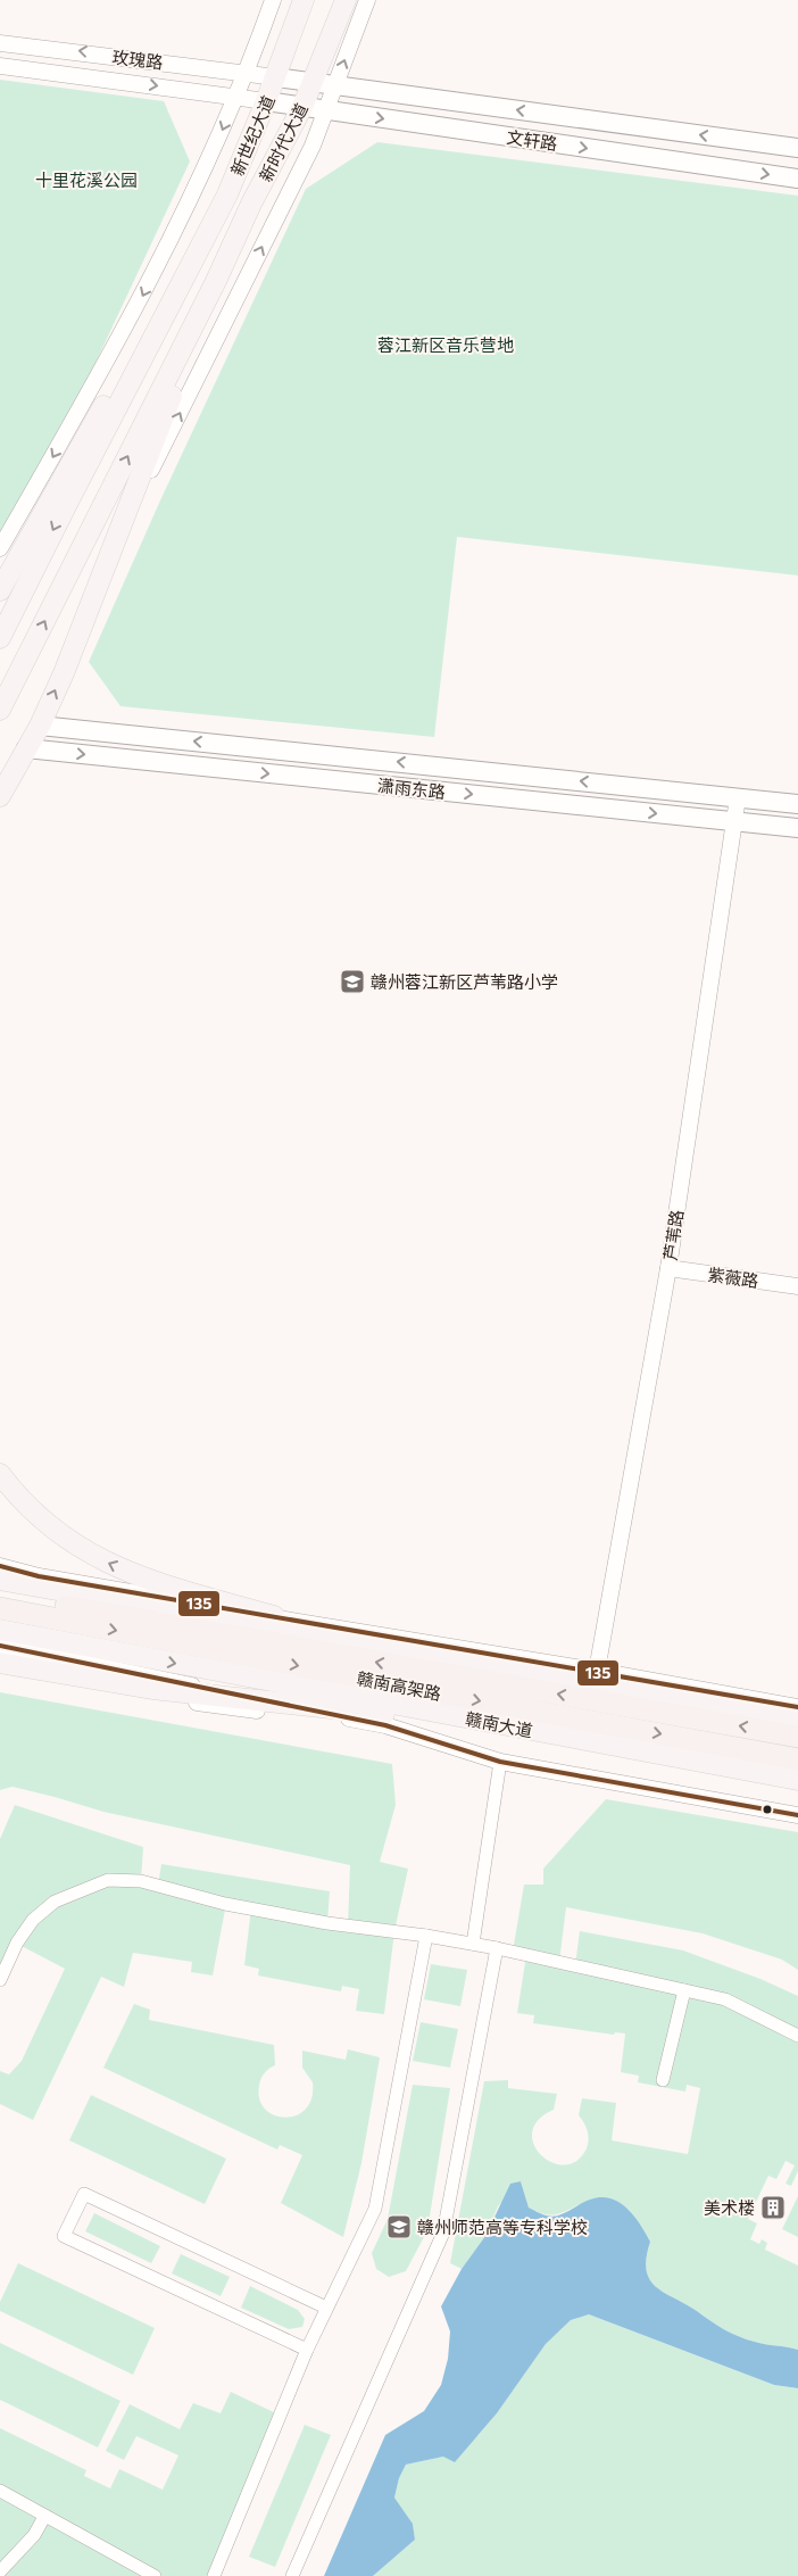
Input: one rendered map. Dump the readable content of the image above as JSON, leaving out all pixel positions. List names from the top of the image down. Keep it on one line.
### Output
{"streets":{"highway":["赣南高架路"],"main road":["新世纪大道","文轩路","新时代大道","潇雨东路","赣南大道"],"street":["玫瑰路","芦苇路","紫薇路"]},"crossings":[["玫瑰路","新世纪大道"],["玫瑰路","文轩路"],["新世纪大道","文轩路"],["文轩路","新时代大道"],["潇雨东路","芦苇路"],["芦苇路","紫薇路"]],"parks":["十里花溪公园","蓉江新区音乐营地"],"places":{"school or university":["赣州蓉江新区芦苇路小学","赣州师范高等专科学校"],"building":["美术楼"]},"lines":["transit line 135"]}
